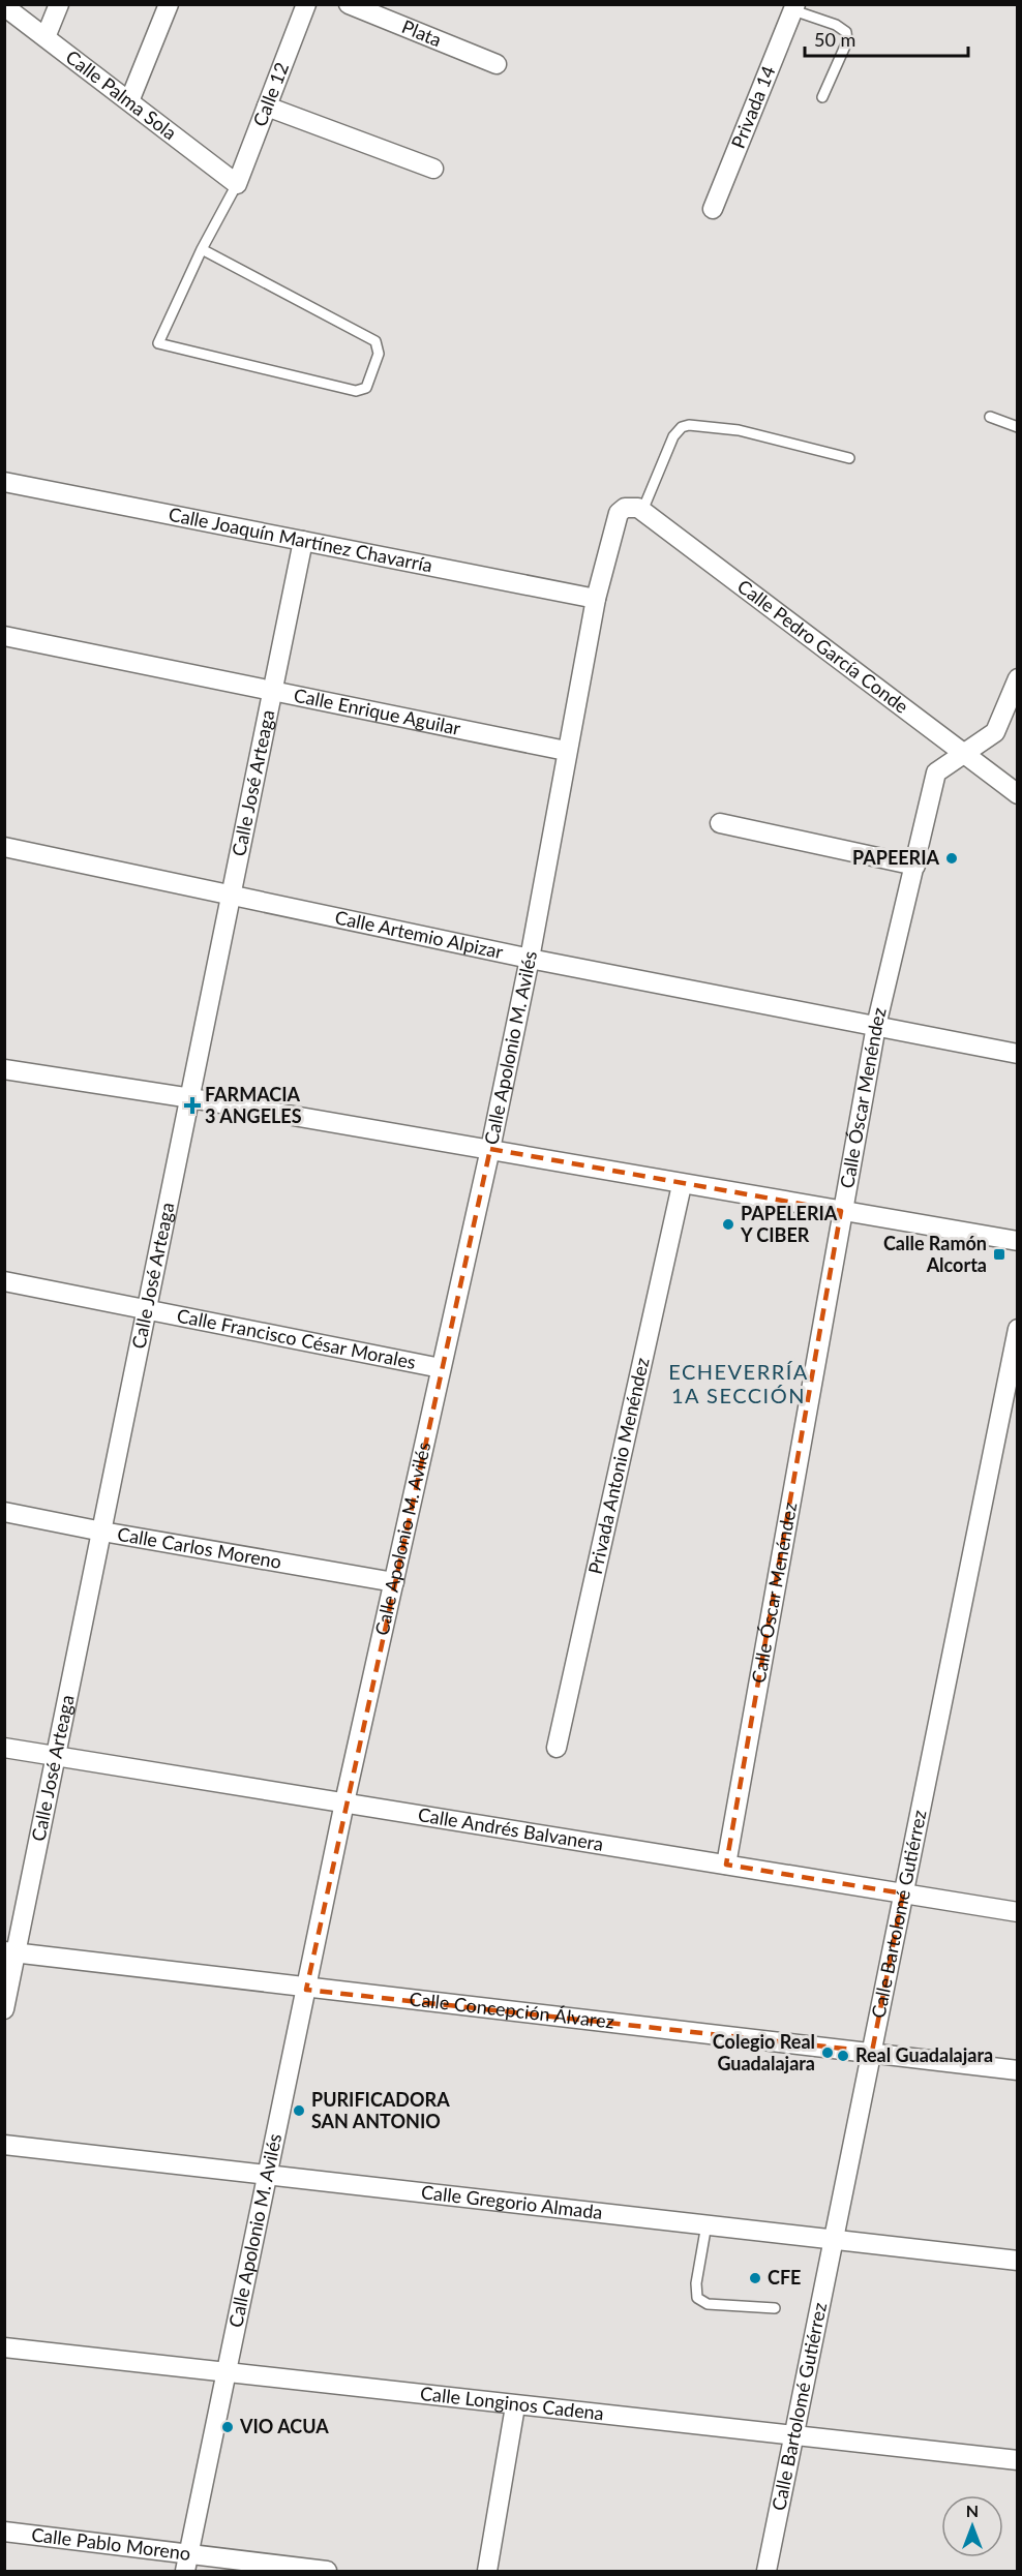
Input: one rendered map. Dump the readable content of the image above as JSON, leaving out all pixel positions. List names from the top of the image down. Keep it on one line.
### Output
{"streets":{"street":["Plata","Calle 12","Calle Palma Sola","Privada 14","Calle Joaquín Martínez Chavarría","Calle Pedro García Conde","Calle Enrique Aguilar","Calle José Arteaga","Calle Artemio Alpizar","Calle Apolonio M. Avilés","Calle Óscar Menéndez","Calle Francisco César Morales","Privada Antonio Menéndez","Calle Carlos Moreno","Calle Andrés Balvanera","Calle Bartolomé Gutiérrez","Calle Concepción Álvarez","Calle Gregorio Almada","Calle Longinos Cadena","Calle Pablo Moreno"]},"crossings":[["Calle 12","Calle Palma Sola"],["Calle Joaquín Martínez Chavarría","Calle José Arteaga"],["Calle Joaquín Martínez Chavarría","Calle Apolonio M. Avilés"],["Calle Pedro García Conde","Calle Apolonio M. Avilés"],["Calle Pedro García Conde","Calle Óscar Menéndez"],["Calle Enrique Aguilar","Calle José Arteaga"],["Calle Enrique Aguilar","Calle Apolonio M. Avilés"],["Calle José Arteaga","Calle Artemio Alpizar"],["Calle José Arteaga","Calle Francisco César Morales"],["Calle José Arteaga","Calle Carlos Moreno"],["Calle José Arteaga","Calle Andrés Balvanera"],["Calle José Arteaga","Calle Concepción Álvarez"],["Calle Artemio Alpizar","Calle Apolonio M. Avilés"],["Calle Artemio Alpizar","Calle Óscar Menéndez"],["Calle Apolonio M. Avilés","Calle Francisco César Morales"],["Calle Apolonio M. Avilés","Calle Carlos Moreno"],["Calle Apolonio M. Avilés","Calle Andrés Balvanera"],["Calle Apolonio M. Avilés","Calle Concepción Álvarez"],["Calle Apolonio M. Avilés","Calle Gregorio Almada"],["Calle Apolonio M. Avilés","Calle Longinos Cadena"],["Calle Apolonio M. Avilés","Calle Pablo Moreno"],["Calle Óscar Menéndez","Calle Andrés Balvanera"],["Calle Andrés Balvanera","Calle Bartolomé Gutiérrez"],["Calle Bartolomé Gutiérrez","Calle Concepción Álvarez"],["Calle Bartolomé Gutiérrez","Calle Gregorio Almada"],["Calle Bartolomé Gutiérrez","Calle Longinos Cadena"]],"districts":["ECHEVERRÍA 1A SECCIÓN"],"places":{"other":["PAPEERIA","PAPELERIA Y CIBER","Colegio Real Guadalajara","Real Guadalajara","PURIFICADORA SAN ANTONIO","CFE","VIO ACUA"],"health":["FARMACIA 3 ANGELES"],"transit":["Calle Ramón Alcorta"]},"scale_bar":"50 m","north":"top"}
